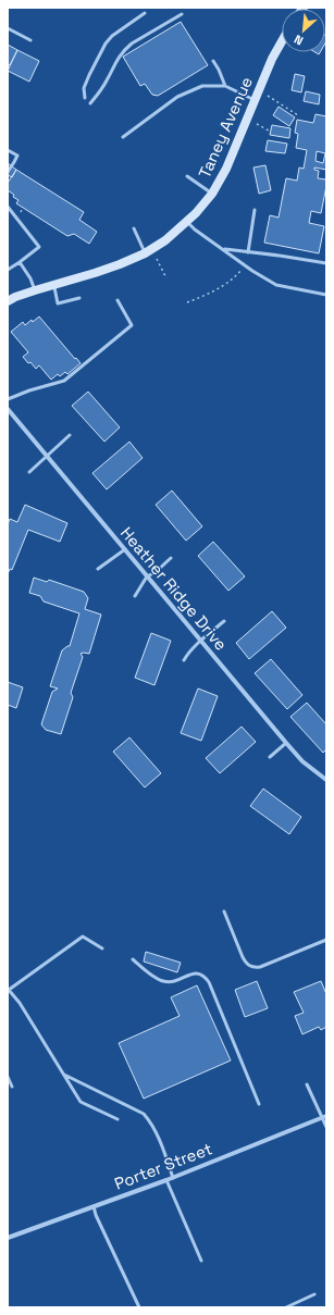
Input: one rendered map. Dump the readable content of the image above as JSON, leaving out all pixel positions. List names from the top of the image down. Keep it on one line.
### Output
{"streets":{"street":["Taney Avenue","Heather Ridge Drive","Porter Street"]},"north":"bottom left"}
